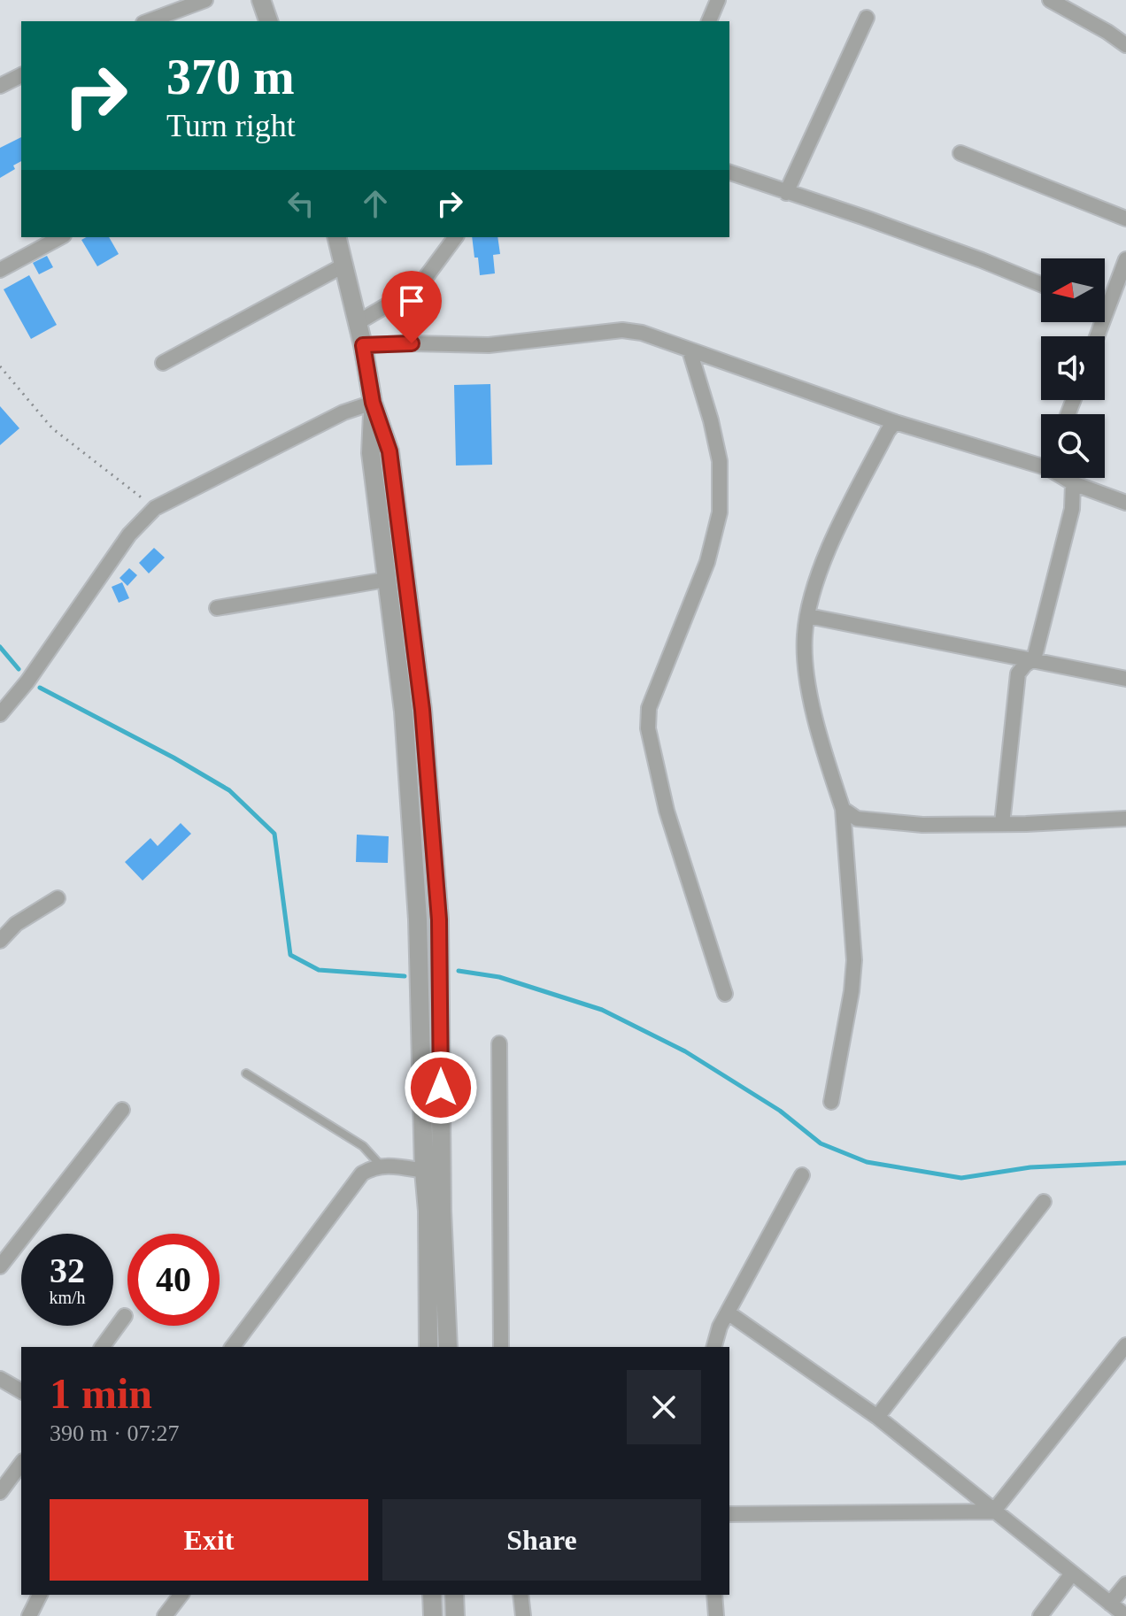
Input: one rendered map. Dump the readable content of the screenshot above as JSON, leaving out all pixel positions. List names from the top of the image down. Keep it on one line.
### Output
{"north":"left","page":{"turn":["370 m","Turn right"],"speed":"32 km/h","limit":"40","heading":["1 min","390 m · 07:27"],"buttons":["Exit","Share"]}}
